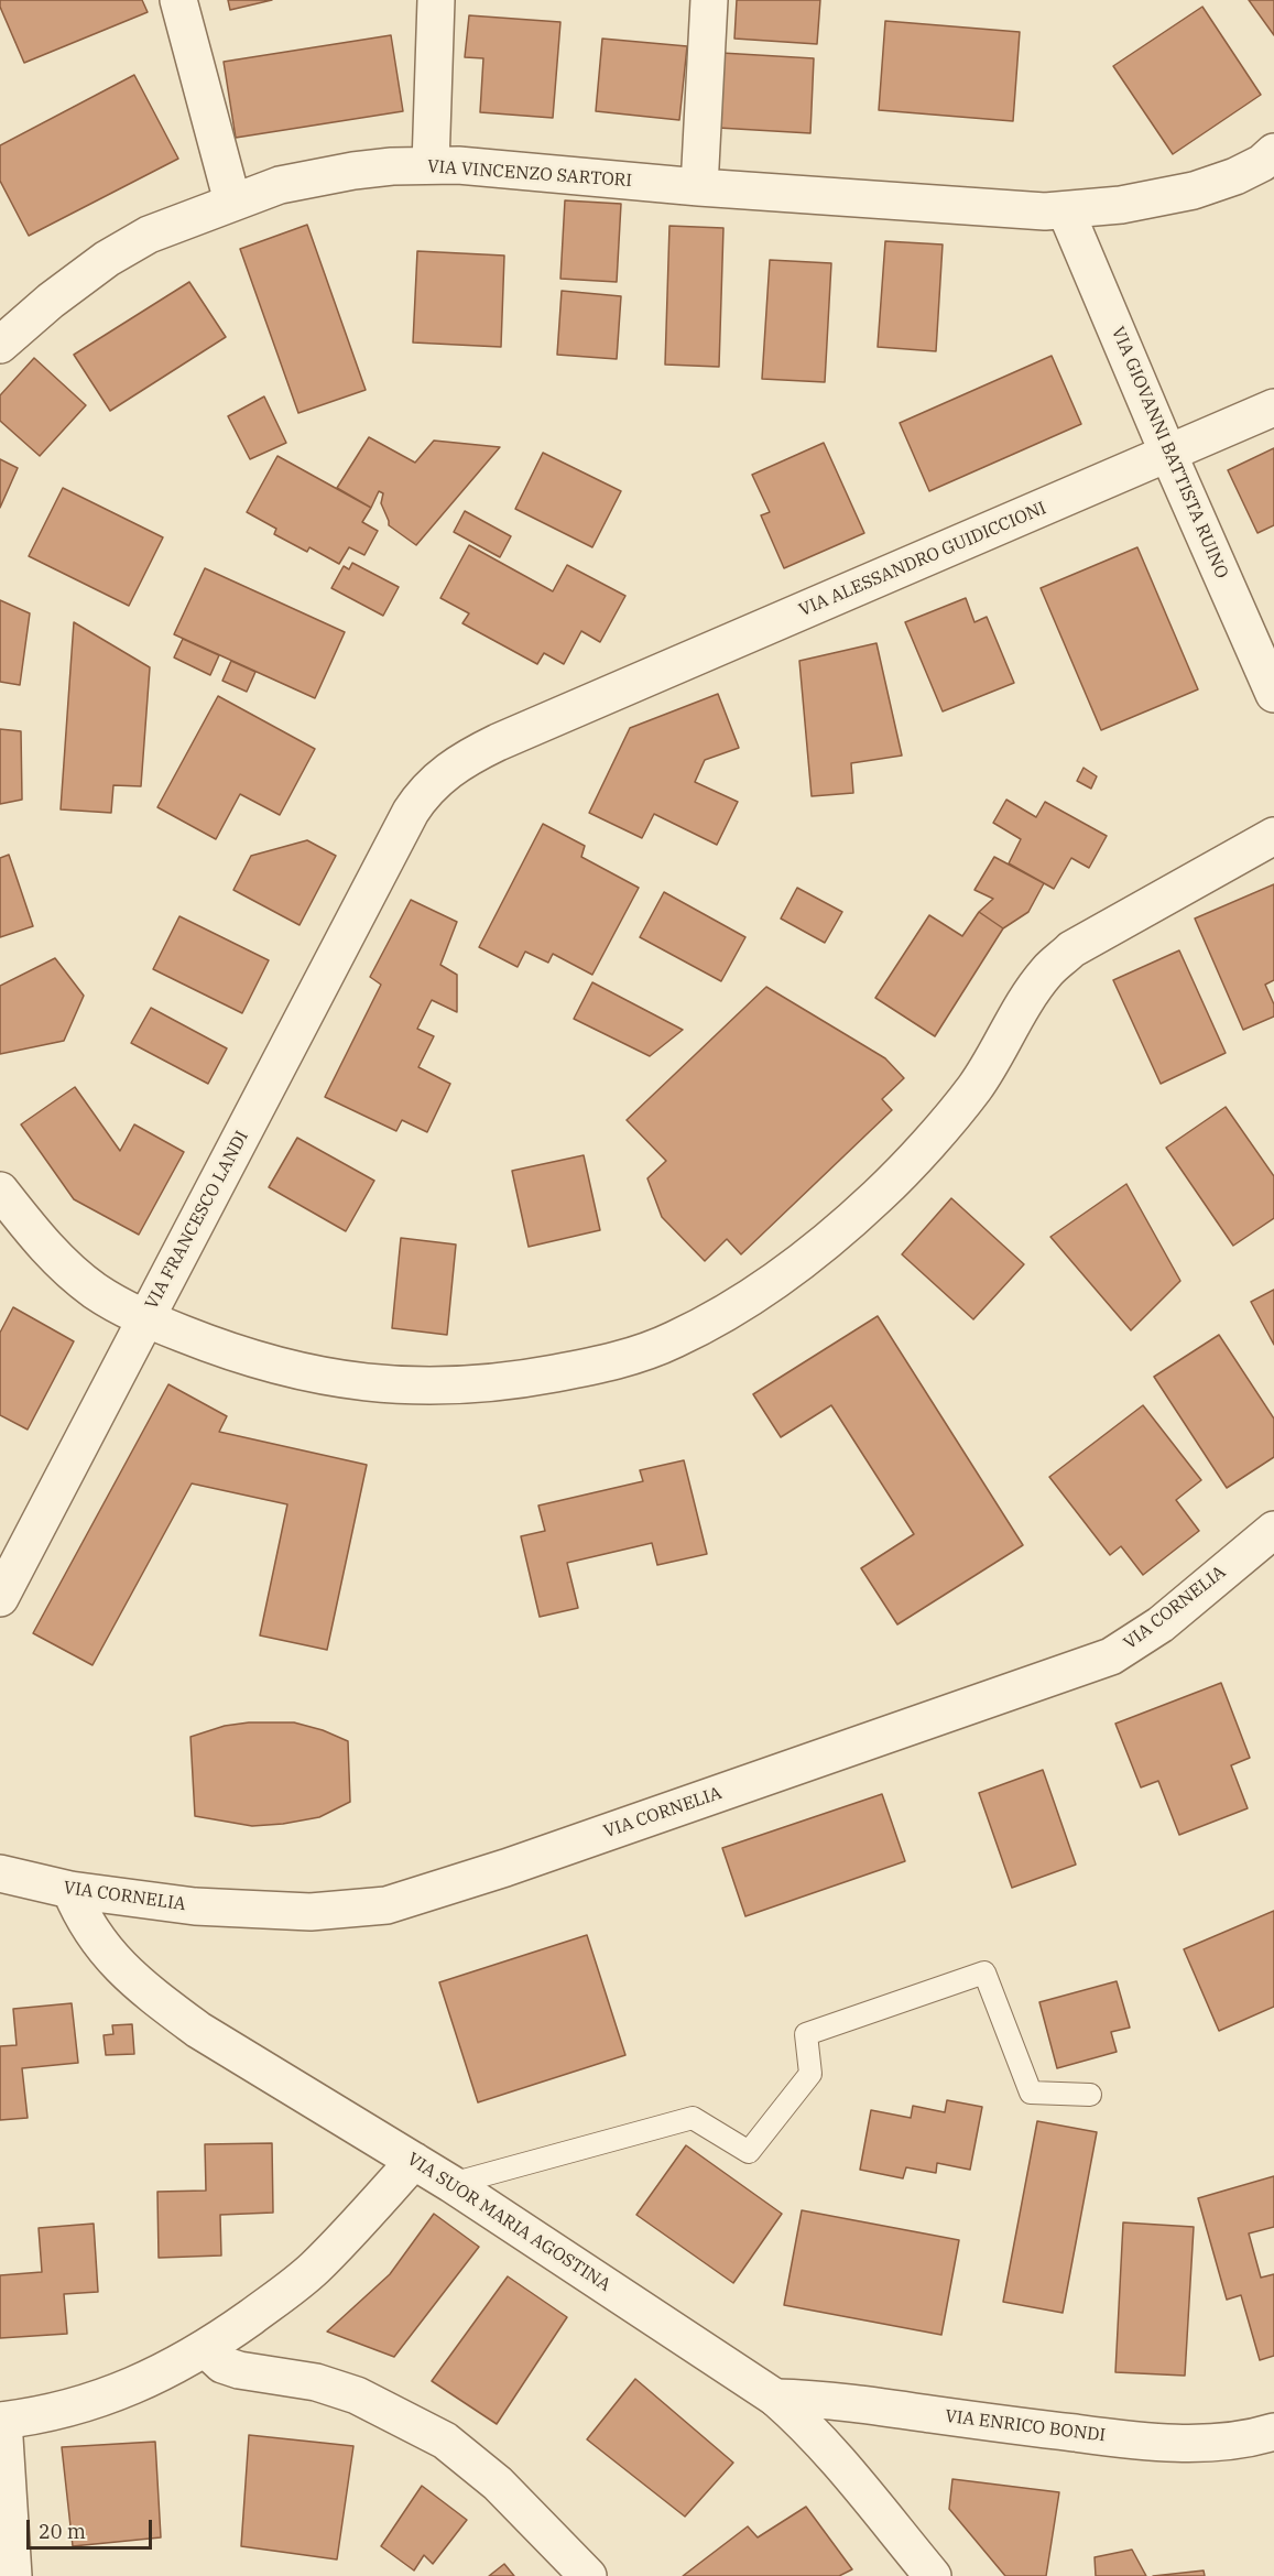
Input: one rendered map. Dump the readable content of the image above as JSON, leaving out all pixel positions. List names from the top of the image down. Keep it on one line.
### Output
{"streets":{"street":["VIA VINCENZO SARTORI","VIA GIOVANNI BATTISTA RUINO","VIA ALESSANDRO GUIDICCIONI","VIA FRANCESCO LANDI","VIA CORNELIA","VIA SUOR MARIA AGOSTINA","VIA ENRICO BONDI"]},"crossings":[["VIA VINCENZO SARTORI","VIA GIOVANNI BATTISTA RUINO"],["VIA GIOVANNI BATTISTA RUINO","VIA ALESSANDRO GUIDICCIONI"],["VIA ALESSANDRO GUIDICCIONI","VIA FRANCESCO LANDI"],["VIA CORNELIA","VIA SUOR MARIA AGOSTINA"],["VIA SUOR MARIA AGOSTINA","VIA ENRICO BONDI"]],"scale_bar":"20 m"}
